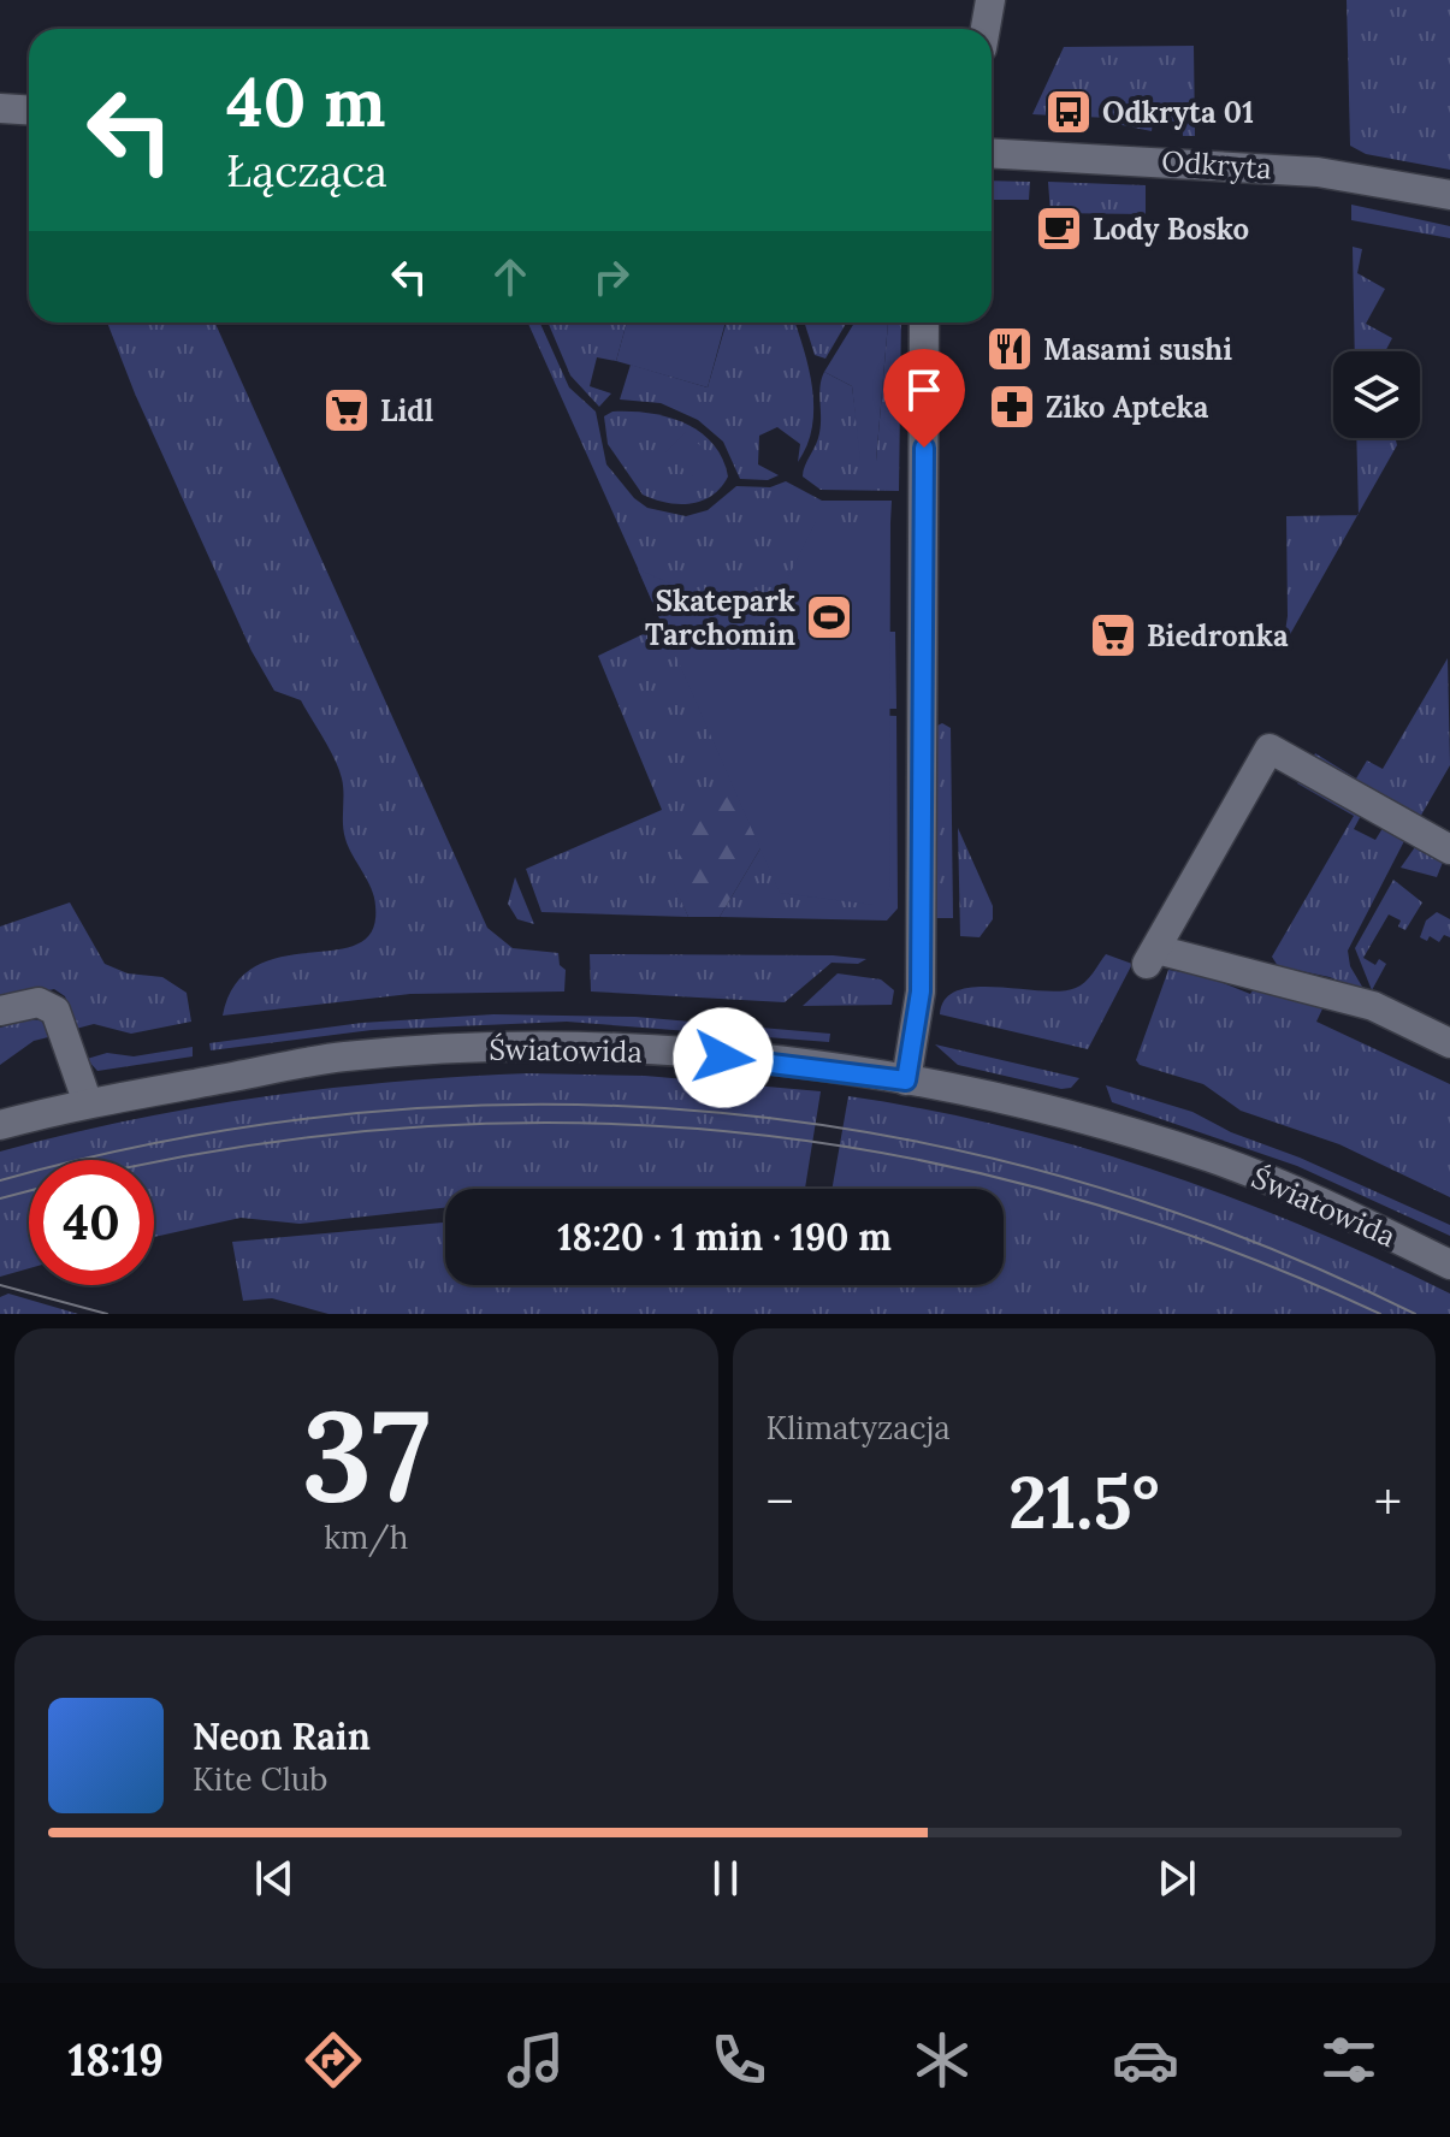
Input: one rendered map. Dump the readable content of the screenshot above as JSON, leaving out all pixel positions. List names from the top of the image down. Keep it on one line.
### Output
{"streets":{"street":["Odkryta","Światowida"]},"places":{"bus stop":["Odkryta 01"],"cafe":["Lody Bosko"],"restaurant":["Masami sushi"],"pharmacy":["Ziko Apteka"],"supermarket":["Lidl","Biedronka"],"sports":["Skatepark Tarchomin"]},"page":{"turn":["40 m","Łącząca"],"limit":"40","trip":"18:20 · 1 min · 190 m","tile":[["37","km/h"],"Klimatyzacja"],"heat":["−","21.5°","+"],"song":["Neon Rain","Kite Club"],"tabs":"18:19"}}
